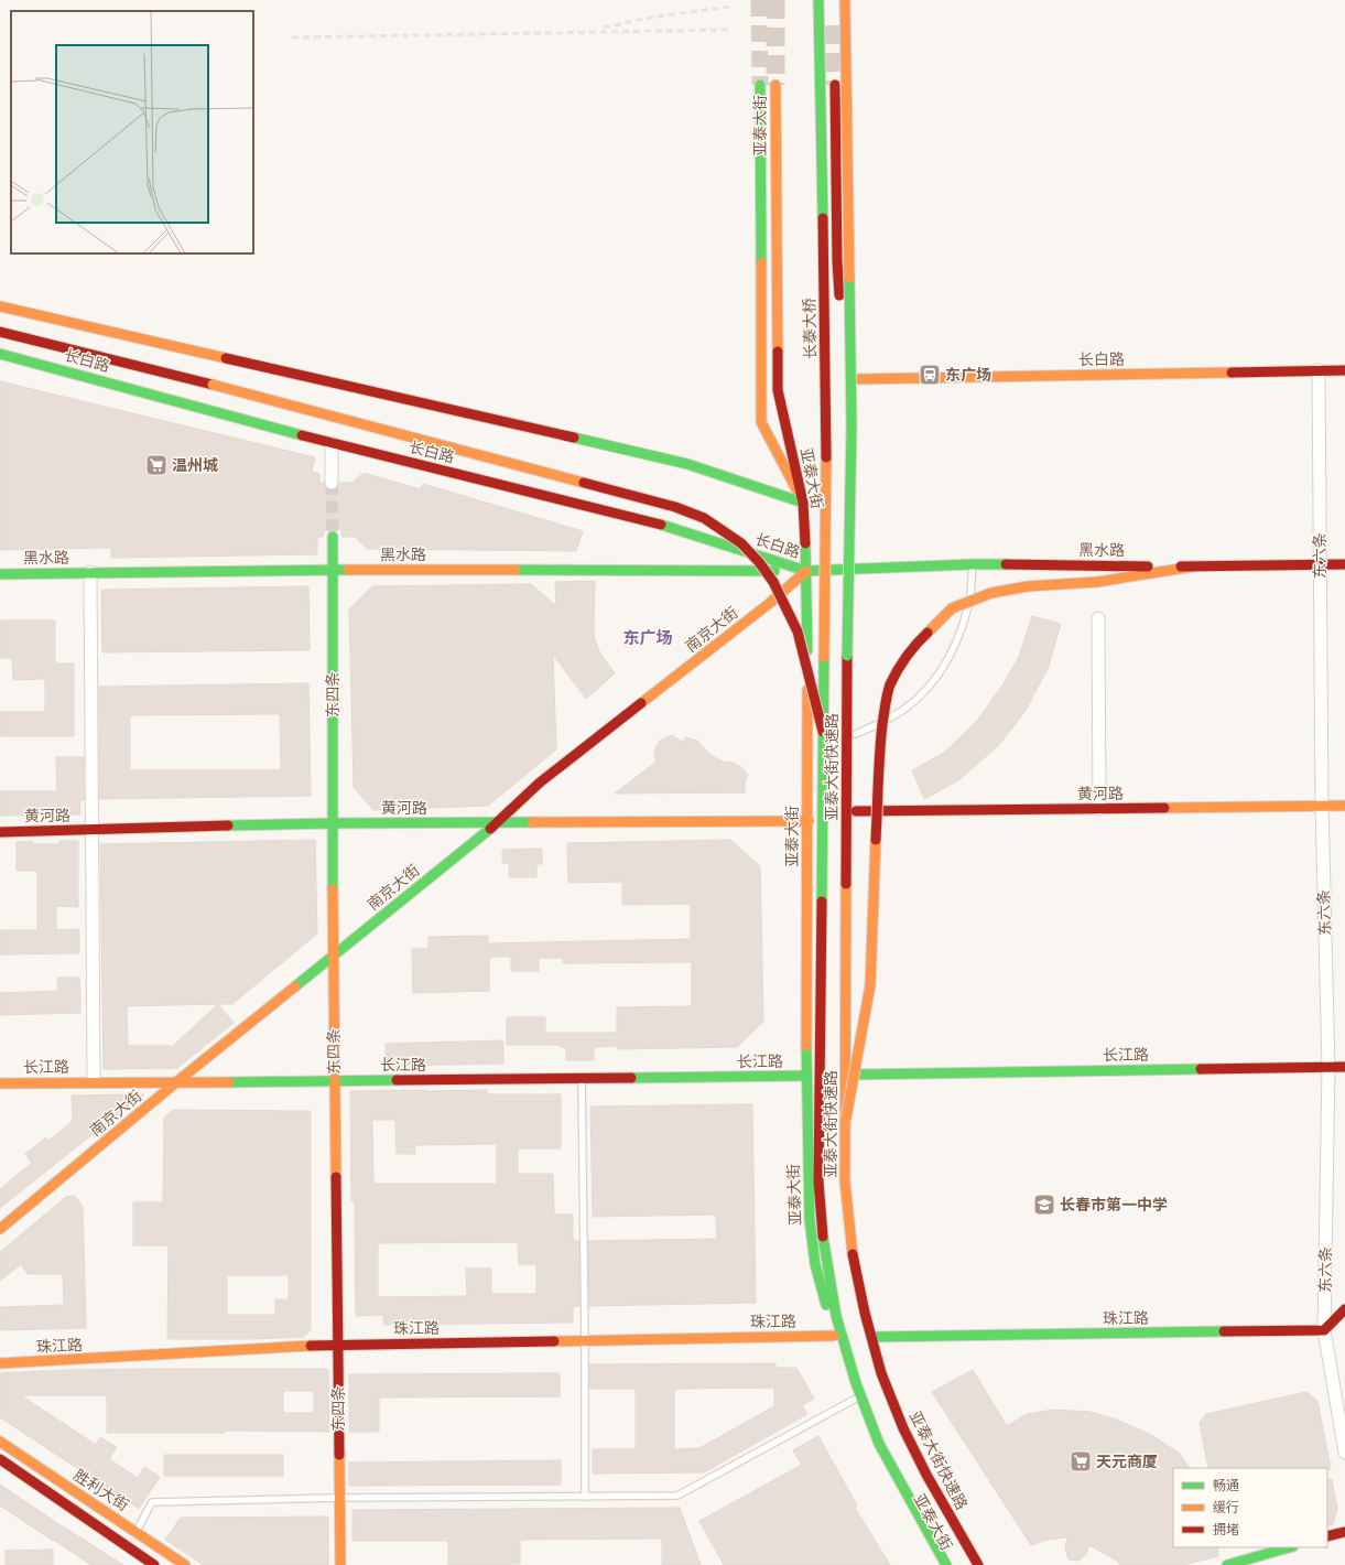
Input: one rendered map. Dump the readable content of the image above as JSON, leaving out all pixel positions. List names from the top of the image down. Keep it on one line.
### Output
{"streets":{"main road":["亚泰大街","长泰大桥","长白路","黑水路","南京大街","东四条","亚泰大街快速路","黄河路","长江路","珠江路","胜利大街"],"street":["东六条"]},"crossings":[["亚泰大街","长白路"],["亚泰大街","黑水路"],["亚泰大街","南京大街"],["亚泰大街","黄河路"],["亚泰大街","长江路"],["亚泰大街","珠江路"],["长泰大桥","亚泰大街快速路"],["长白路","黑水路"],["长白路","东六条"],["长白路","南京大街"],["黑水路","东六条"],["黑水路","南京大街"],["黑水路","东四条"],["东六条","黄河路"],["东六条","长江路"],["东六条","珠江路"],["南京大街","东四条"],["南京大街","黄河路"],["南京大街","长江路"],["东四条","黄河路"],["东四条","长江路"],["东四条","珠江路"]],"districts":["东广场"],"places":{"station":["东广场"],"supermarket":["温州城","天元商厦"],"school or university":["长春市第一中学"]},"legend":["畅通","缓行","拥堵"]}
